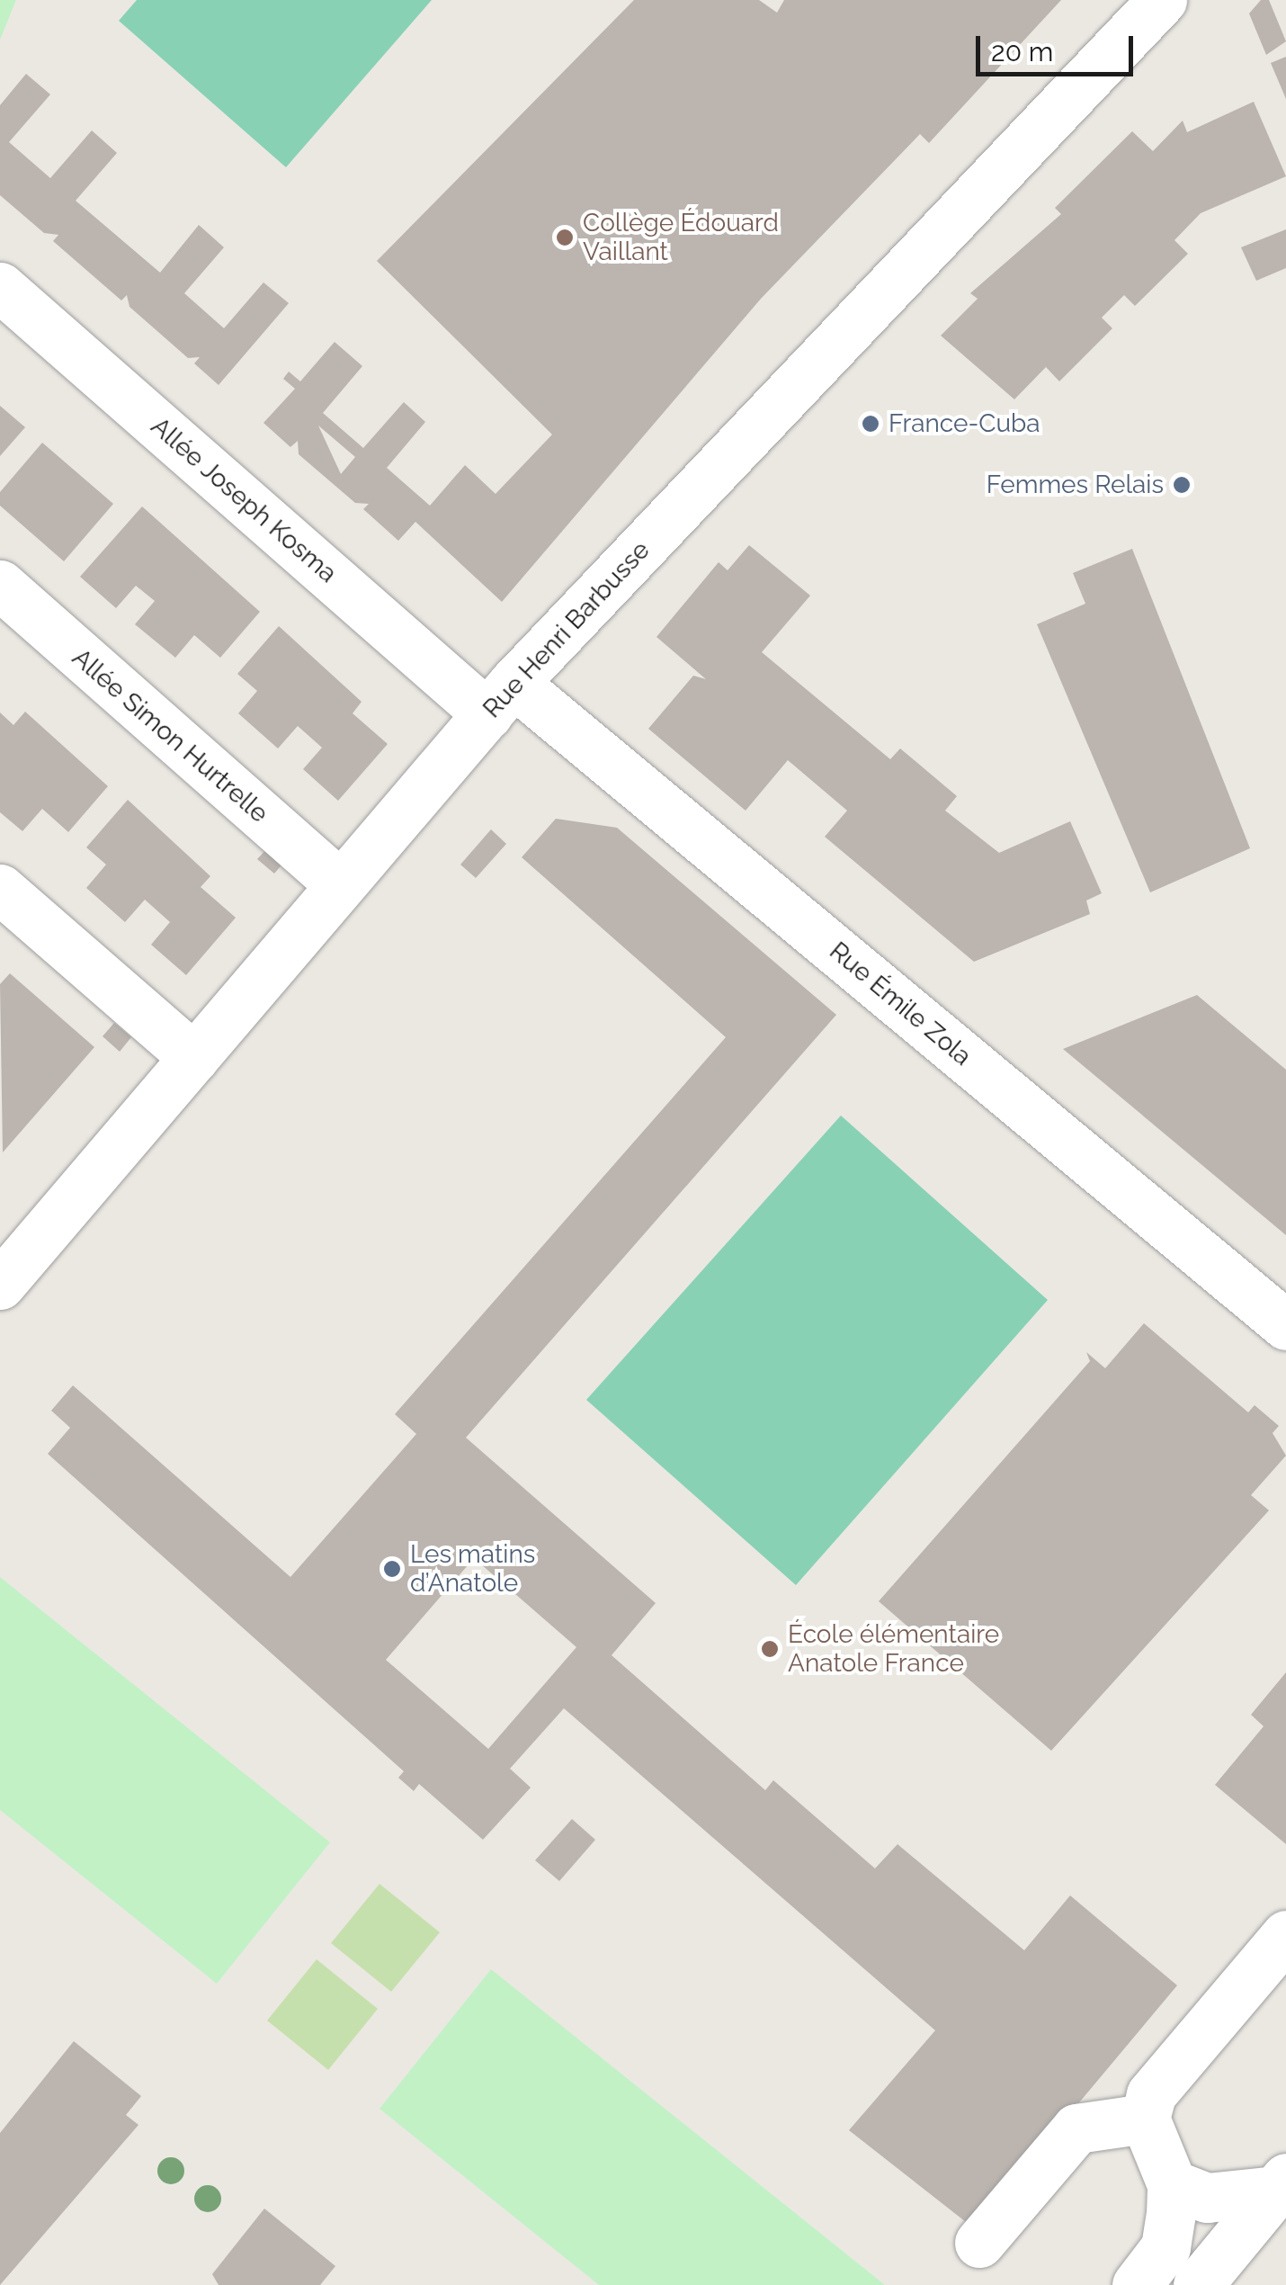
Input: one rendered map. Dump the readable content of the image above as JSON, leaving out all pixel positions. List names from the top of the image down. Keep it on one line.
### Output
{"streets":{"street":["Allée Joseph Kosma","Rue Henri Barbusse","Allée Simon Hurtrelle","Rue Émile Zola"]},"crossings":[["Allée Joseph Kosma","Rue Henri Barbusse"],["Allée Joseph Kosma","Rue Émile Zola"],["Rue Henri Barbusse","Allée Simon Hurtrelle"],["Rue Henri Barbusse","Rue Émile Zola"]],"places":["Collège Édouard Vaillant","France-Cuba","Femmes Relais","Les matins d’Anatole","École élémentaire Anatole France"],"scale_bar":"20 m"}
